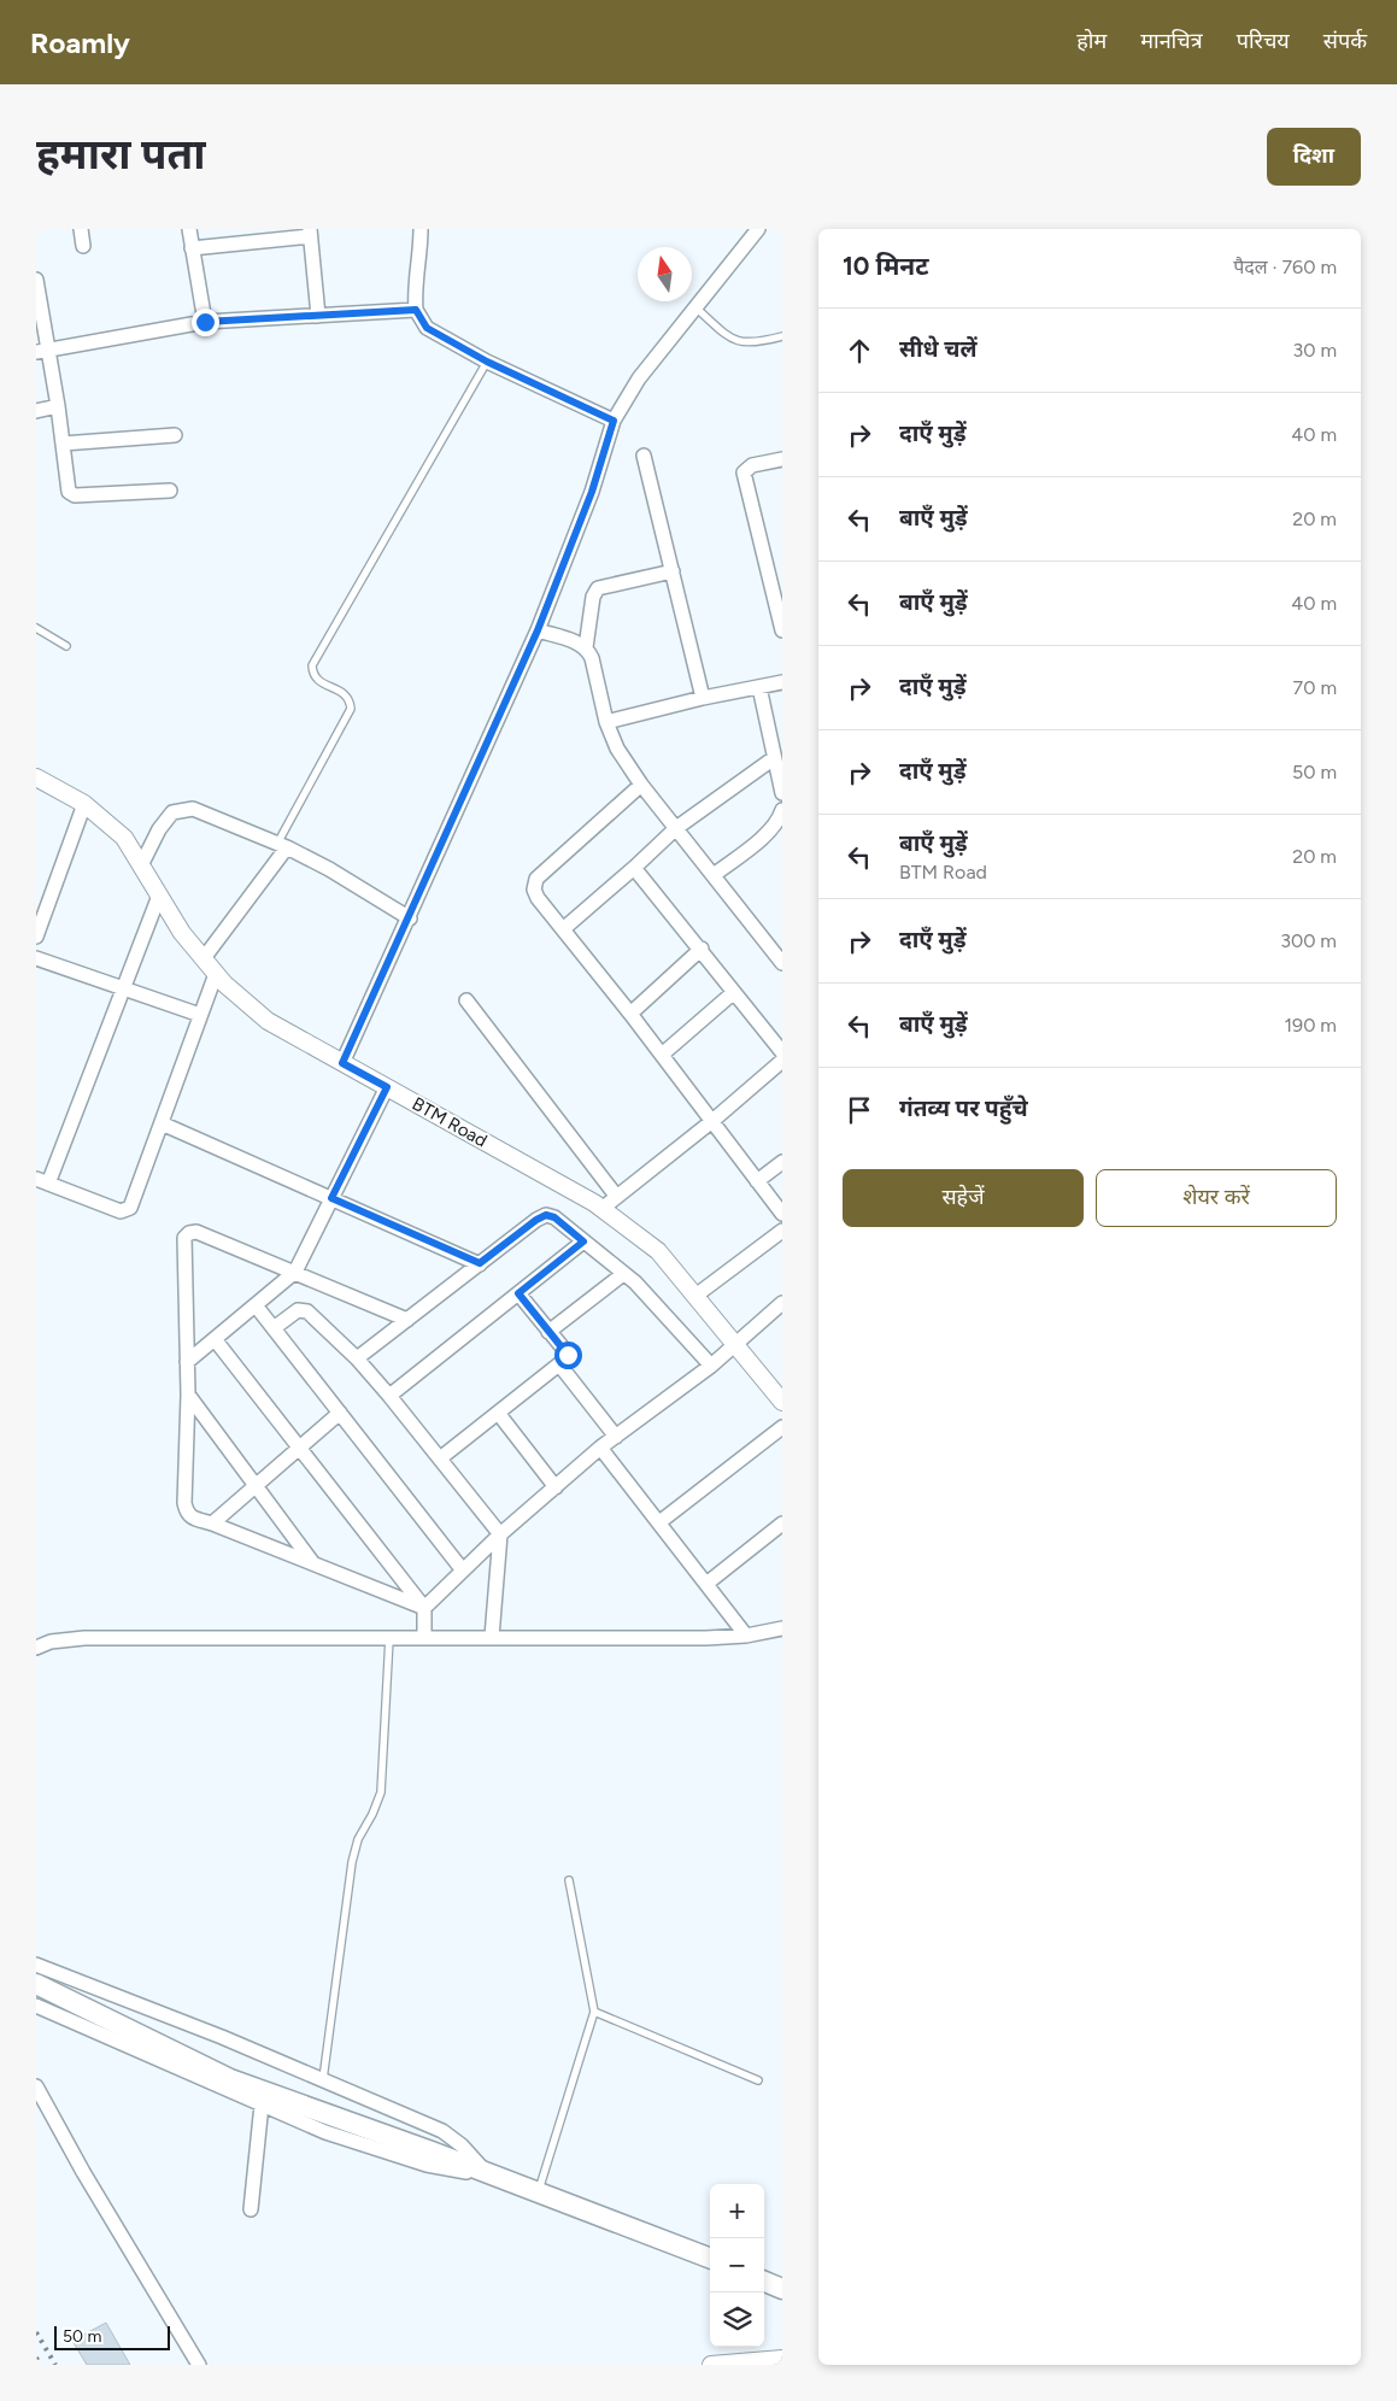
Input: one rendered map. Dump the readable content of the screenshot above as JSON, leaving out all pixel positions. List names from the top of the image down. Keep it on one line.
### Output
{"streets":{"street":["BTM Road"]},"scale_bar":"50 m","north":"top","page":{"header":"Roamly","nav":["होम","मानचित्र","परिचय","संपर्क"],"buttons":["दिशा",["सहेजें","शेयर करें"]],"title":"हमारा पता","heading":["10 मिनट","पैदल · 760 m"],"list":[["सीधे चलें","30 m"],["दाएँ मुड़ें","40 m"],["बाएँ मुड़ें","20 m"],["बाएँ मुड़ें","40 m"],["दाएँ मुड़ें","70 m"],["दाएँ मुड़ें","50 m"],["बाएँ मुड़ें","BTM Road","20 m"],["दाएँ मुड़ें","300 m"],["बाएँ मुड़ें","190 m"],"गंतव्य पर पहुँचे"],"map_buttons":["+","−"],"scale":"50 m"}}
